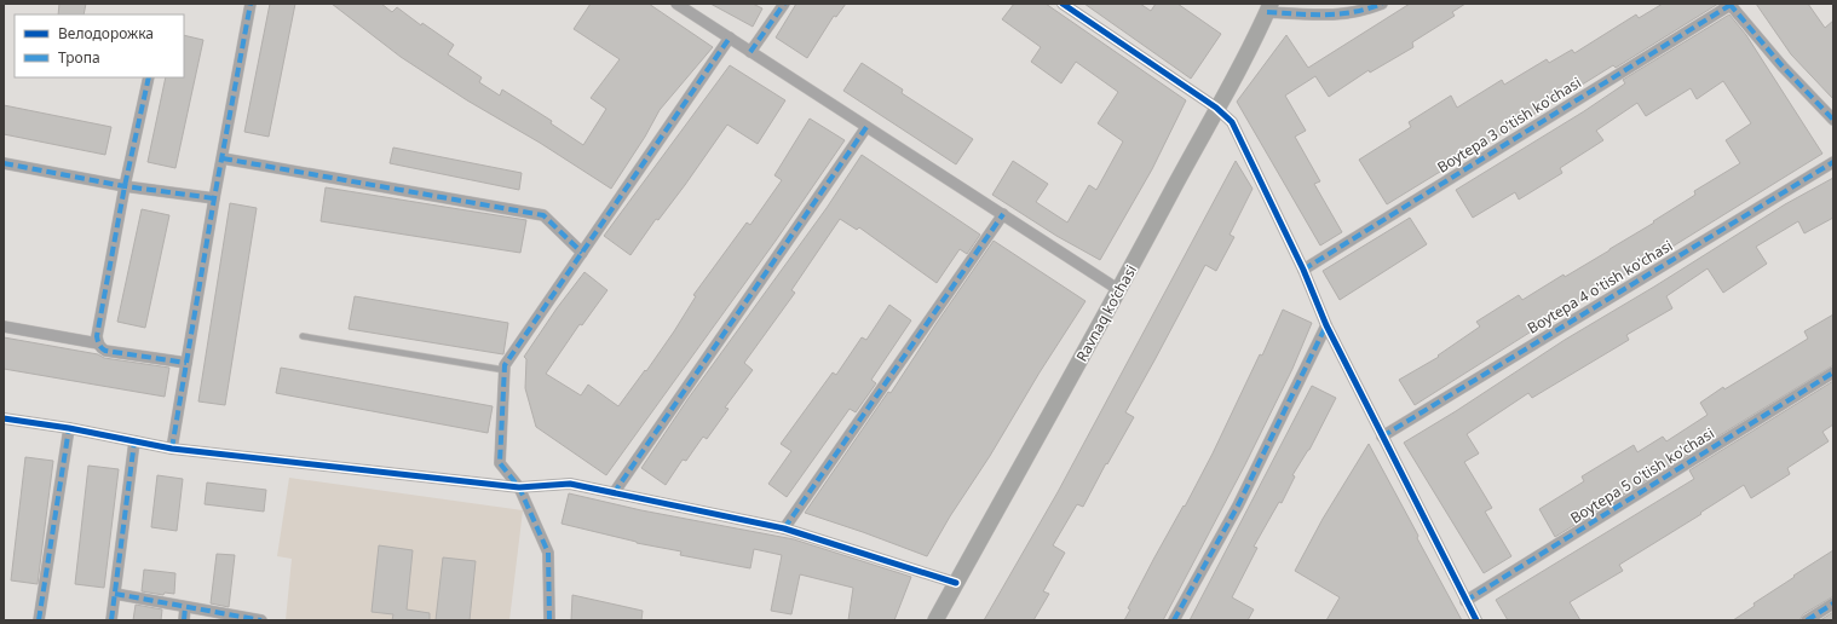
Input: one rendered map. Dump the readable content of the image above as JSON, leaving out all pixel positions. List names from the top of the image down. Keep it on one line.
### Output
{"streets":{"street":["Boytepa 3 o'tish ko'chasi","Boytepa 4 o'tish ko'chasi","Ravnaq ko‘chasi","Boytepa 5 o'tish ko'chasi"]},"legend":["Велодорожка","Тропа"]}
